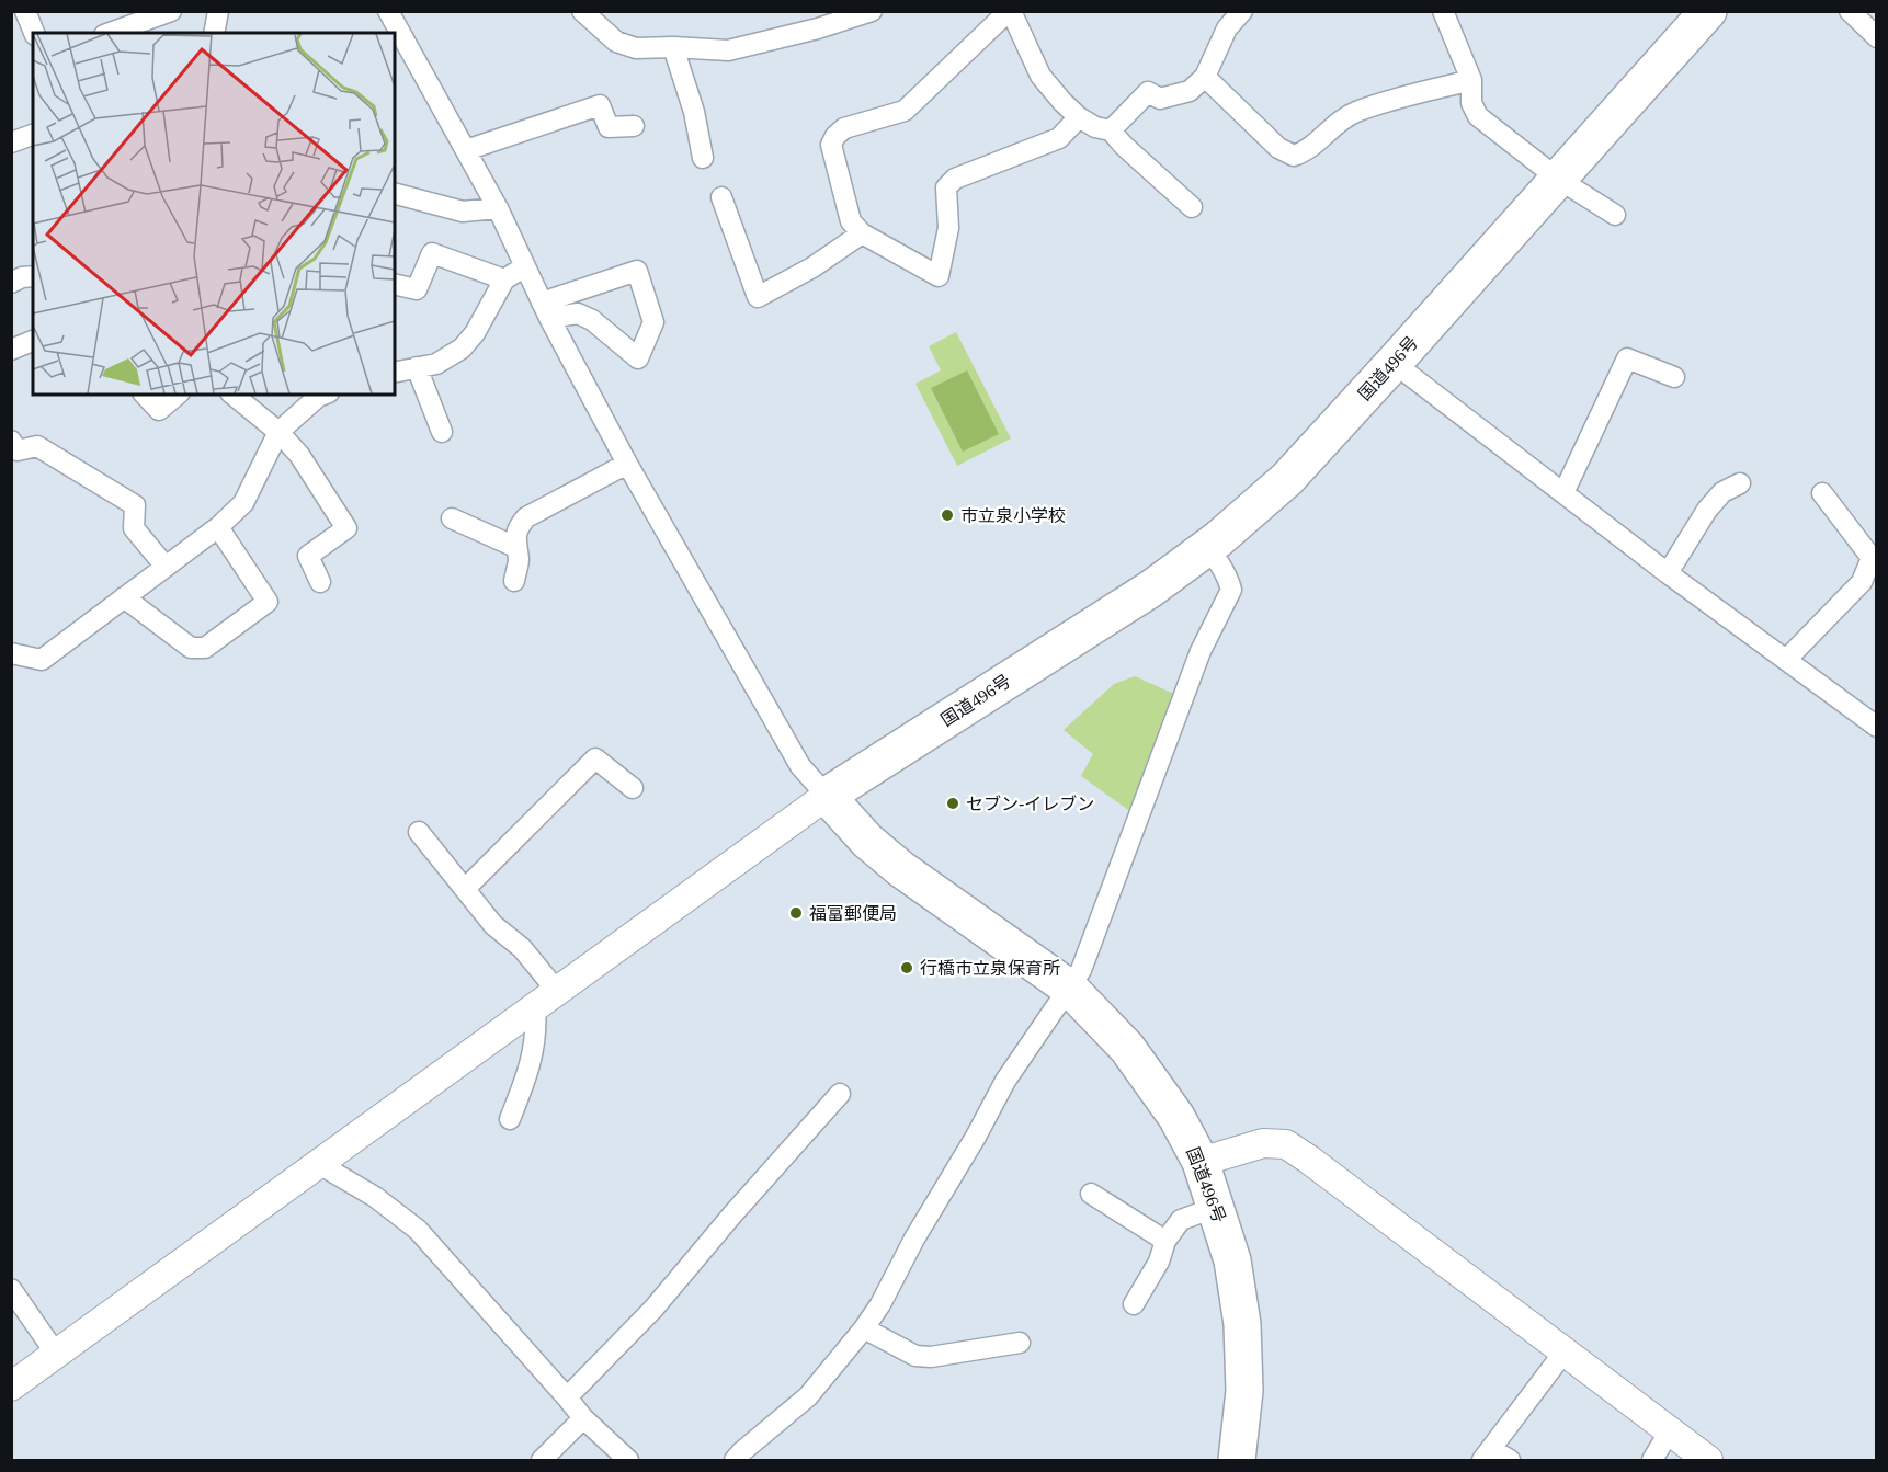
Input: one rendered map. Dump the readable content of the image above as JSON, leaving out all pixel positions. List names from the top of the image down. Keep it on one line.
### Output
{"streets":{"highway":["国道496号"]},"places":["市立泉小学校","セブン-イレブン","福富郵便局","行橋市立泉保育所"]}
